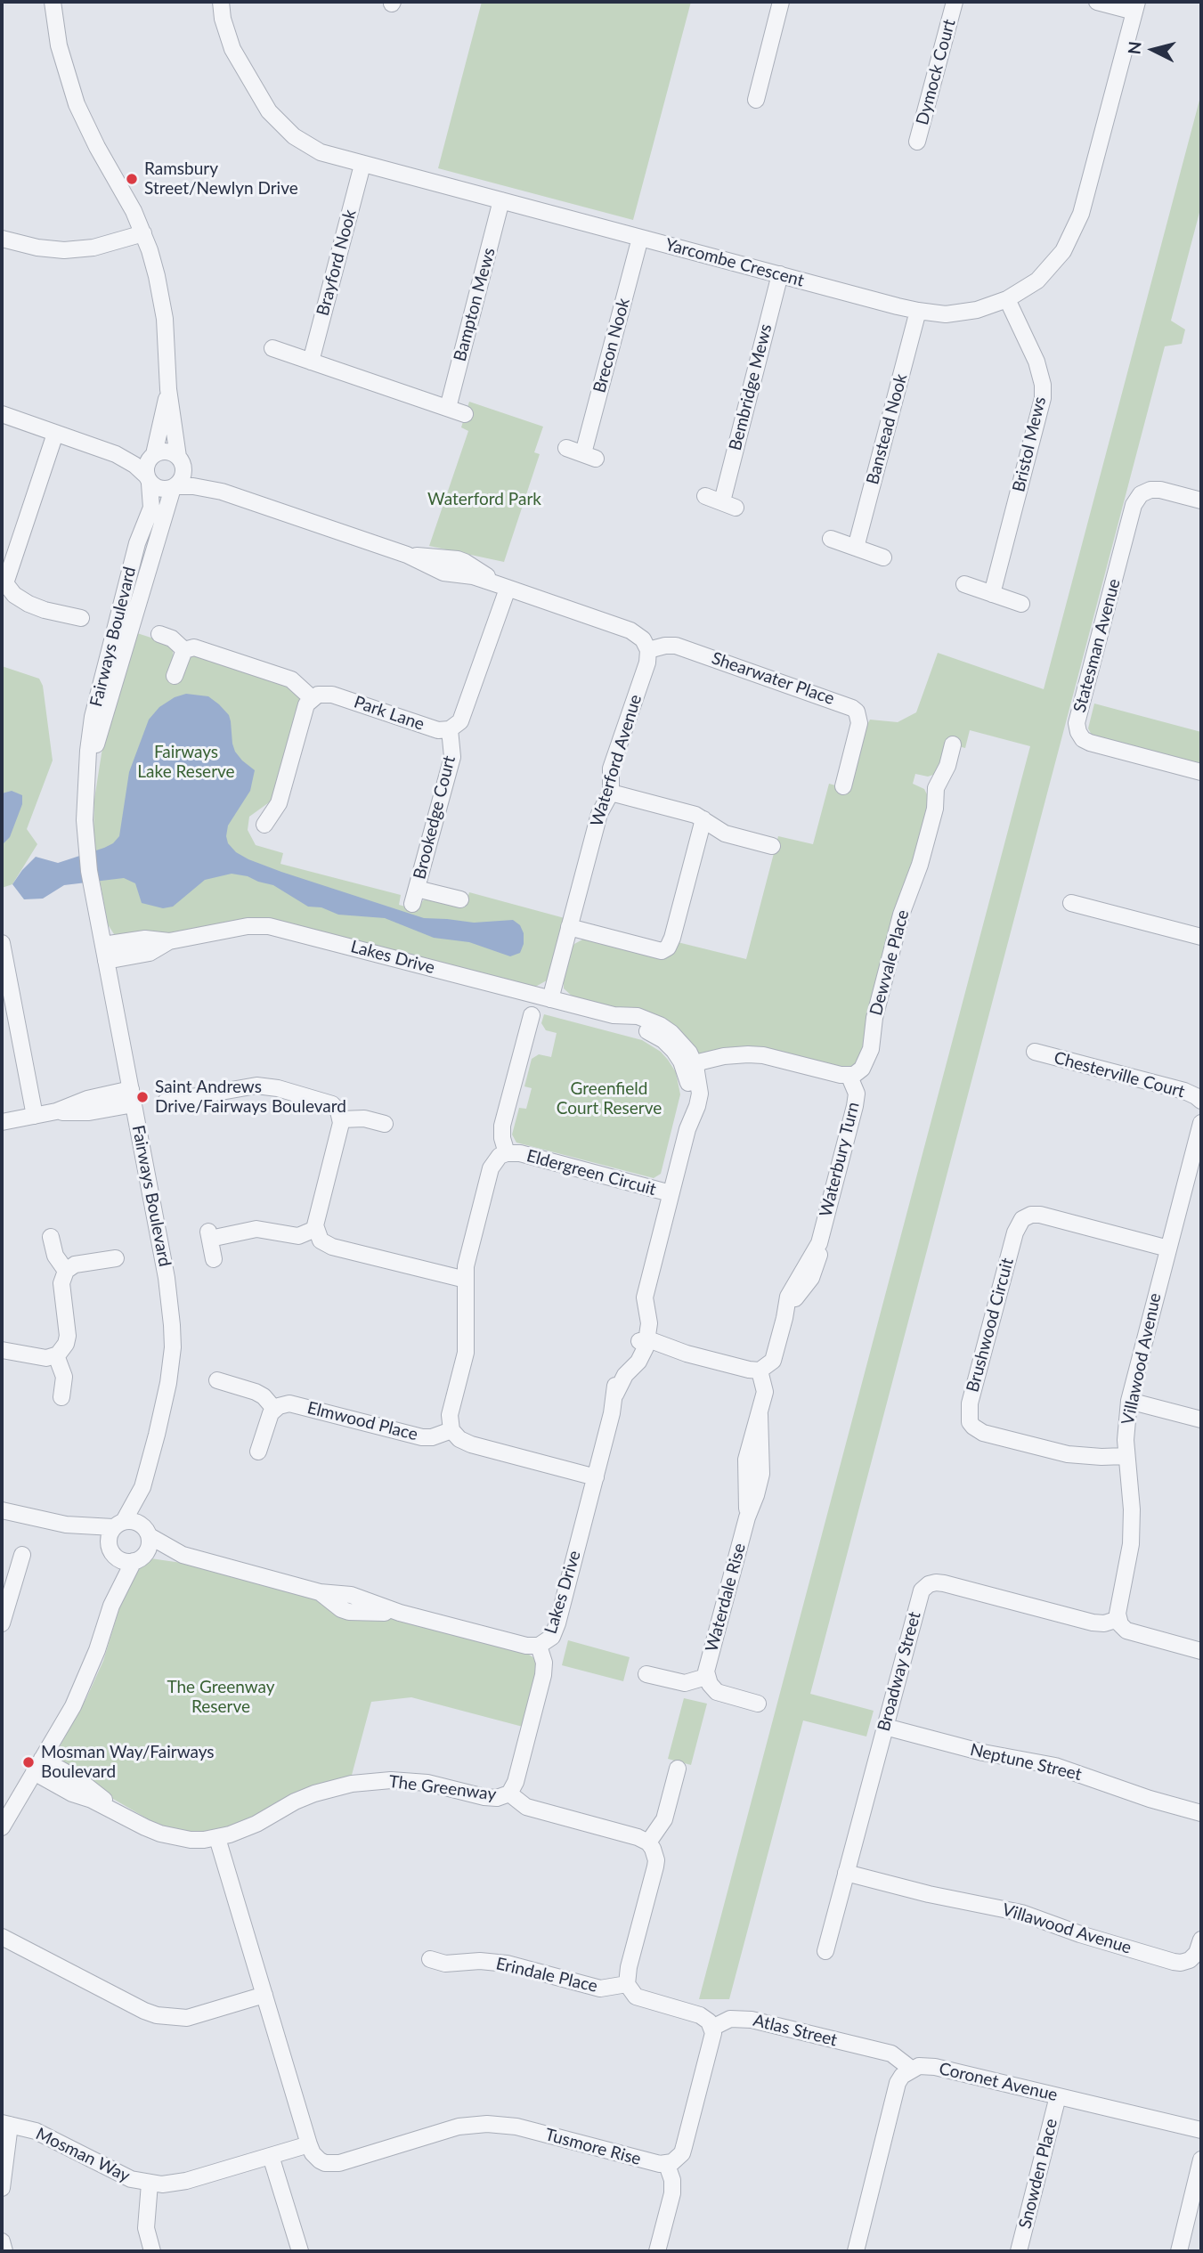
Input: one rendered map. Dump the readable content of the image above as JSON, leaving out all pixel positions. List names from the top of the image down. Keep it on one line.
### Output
{"streets":{"street":["Dymock Court","Brayford Nook","Yarcombe Crescent","Bampton Mews","Brecon Nook","Bembridge Mews","Banstead Nook","Bristol Mews","Fairways Boulevard","Statesman Avenue","Shearwater Place","Park Lane","Waterford Avenue","Brookedge Court","Lakes Drive","Dewvale Place","Chesterville Court","Waterbury Turn","Eldergreen Circuit","Brushwood Circuit","Villawood Avenue","Elmwood Place","Waterdale Rise","Broadway Street","Neptune Street","The Greenway","Erindale Place","Atlas Street","Coronet Avenue","Tusmore Rise","Mosman Way","Snowden Place"]},"crossings":[["Brayford Nook","Yarcombe Crescent"],["Yarcombe Crescent","Bampton Mews"],["Yarcombe Crescent","Brecon Nook"],["Yarcombe Crescent","Bembridge Mews"],["Yarcombe Crescent","Banstead Nook"],["Yarcombe Crescent","Bristol Mews"],["Fairways Boulevard","Lakes Drive"],["Shearwater Place","Waterford Avenue"],["Park Lane","Brookedge Court"],["Waterford Avenue","Lakes Drive"],["Lakes Drive","Eldergreen Circuit"],["Lakes Drive","The Greenway"],["Dewvale Place","Waterbury Turn"],["Waterbury Turn","Waterdale Rise"],["Eldergreen Circuit","Elmwood Place"],["Brushwood Circuit","Villawood Avenue"],["Villawood Avenue","Broadway Street"],["Broadway Street","Neptune Street"],["Atlas Street","Coronet Avenue"],["Coronet Avenue","Snowden Place"],["Tusmore Rise","Mosman Way"]],"parks":["Waterford Park","Fairways Lake Reserve","Greenfield Court Reserve","The Greenway Reserve"],"places":["Ramsbury Street/Newlyn Drive","Saint Andrews Drive/Fairways Boulevard","Mosman Way/Fairways Boulevard"],"north":"left"}
